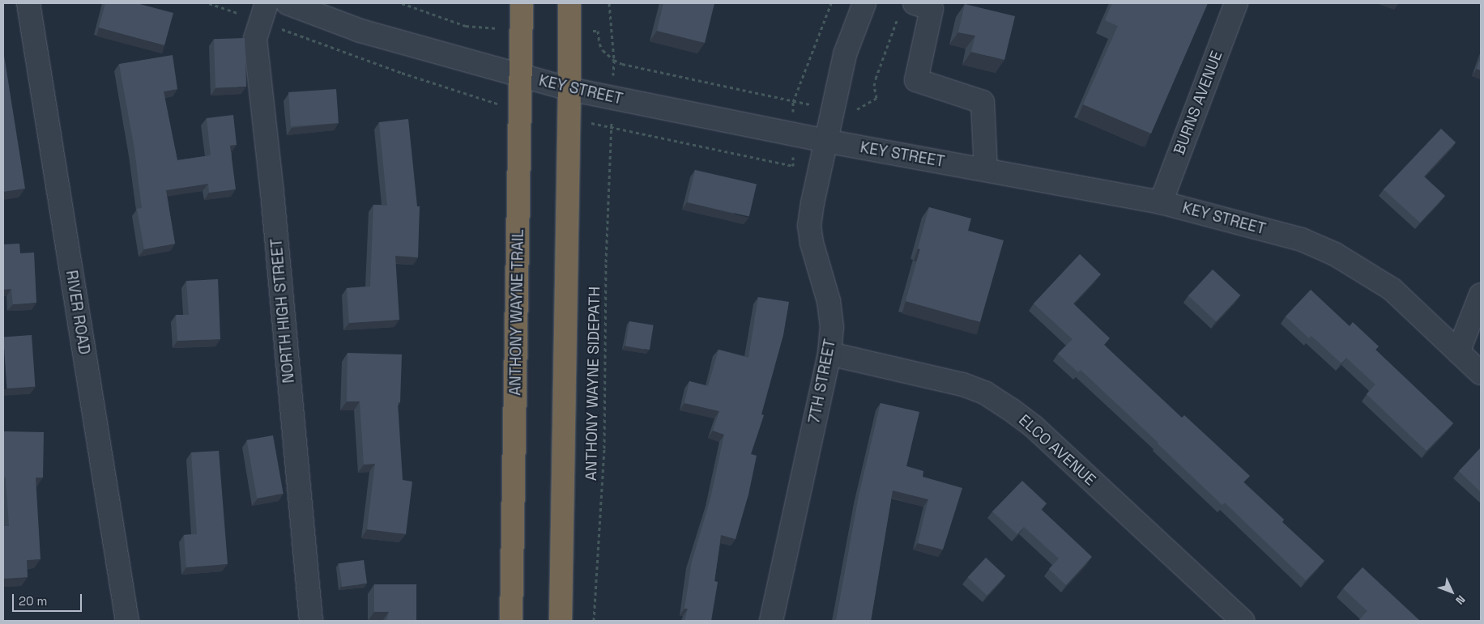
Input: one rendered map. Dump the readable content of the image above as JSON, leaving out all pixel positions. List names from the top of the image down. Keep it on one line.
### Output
{"streets":{"highway":["ANTHONY WAYNE TRAIL"],"street":["KEY STREET","BURNS AVENUE","NORTH HIGH STREET","RIVER ROAD","7TH STREET","ELCO AVENUE"],"path":["ANTHONY WAYNE SIDEPATH"]},"crossings":[["KEY STREET","BURNS AVENUE"],["KEY STREET","ANTHONY WAYNE TRAIL"],["KEY STREET","7TH STREET"],["7TH STREET","ELCO AVENUE"]],"scale_bar":"20 m","north":"bottom right"}
